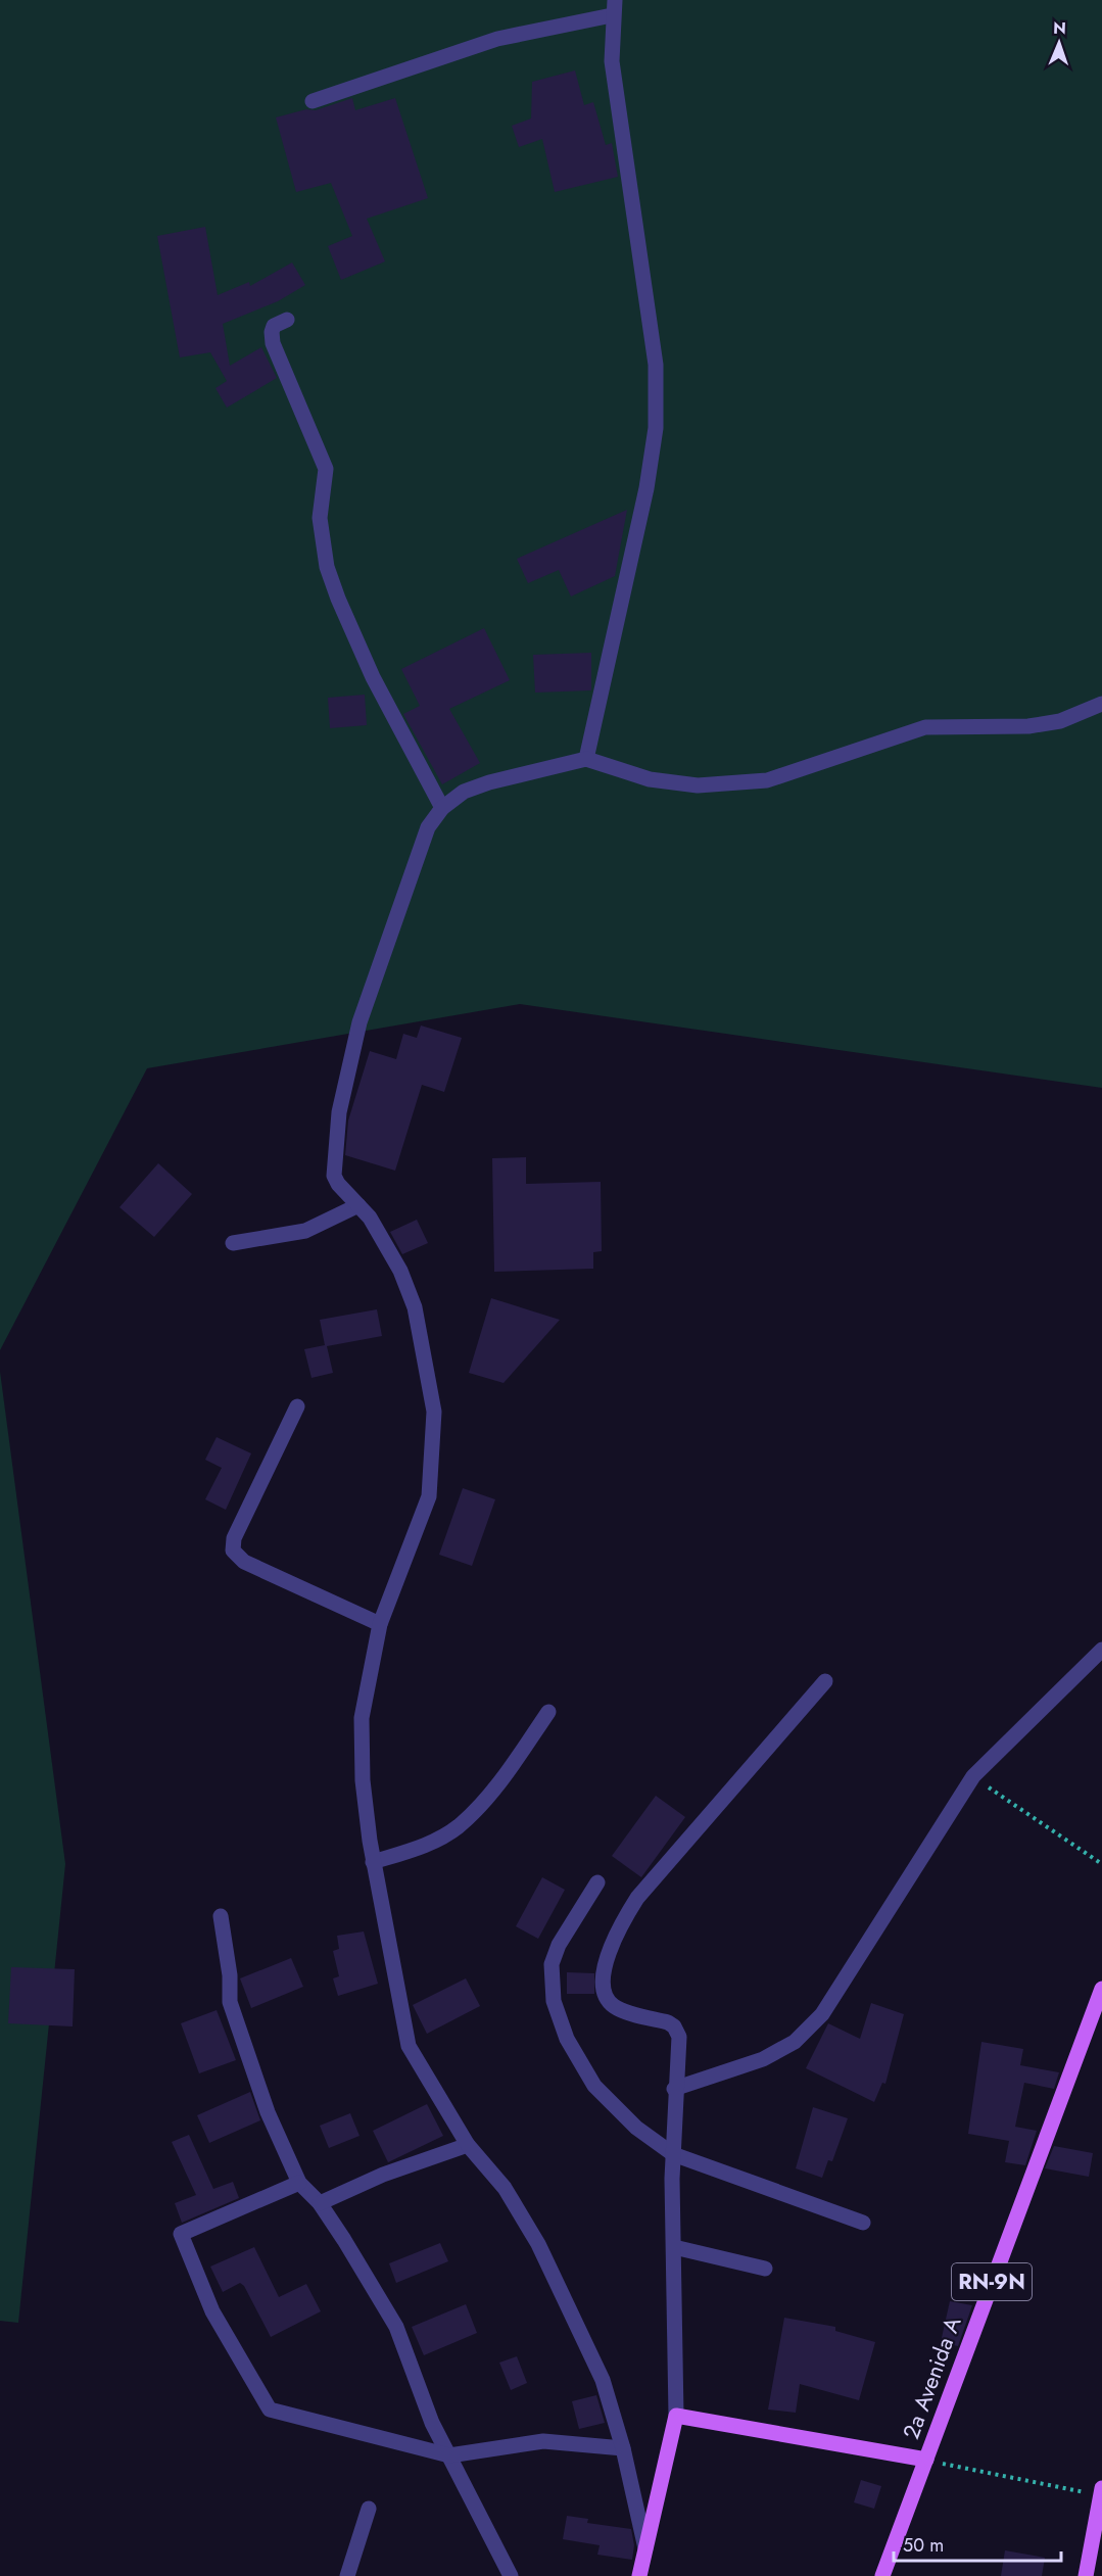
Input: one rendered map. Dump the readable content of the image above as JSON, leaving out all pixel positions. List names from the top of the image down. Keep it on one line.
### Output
{"streets":{"main road":["RN-9N","2a Avenida A"]},"scale_bar":"50 m","north":"top"}
